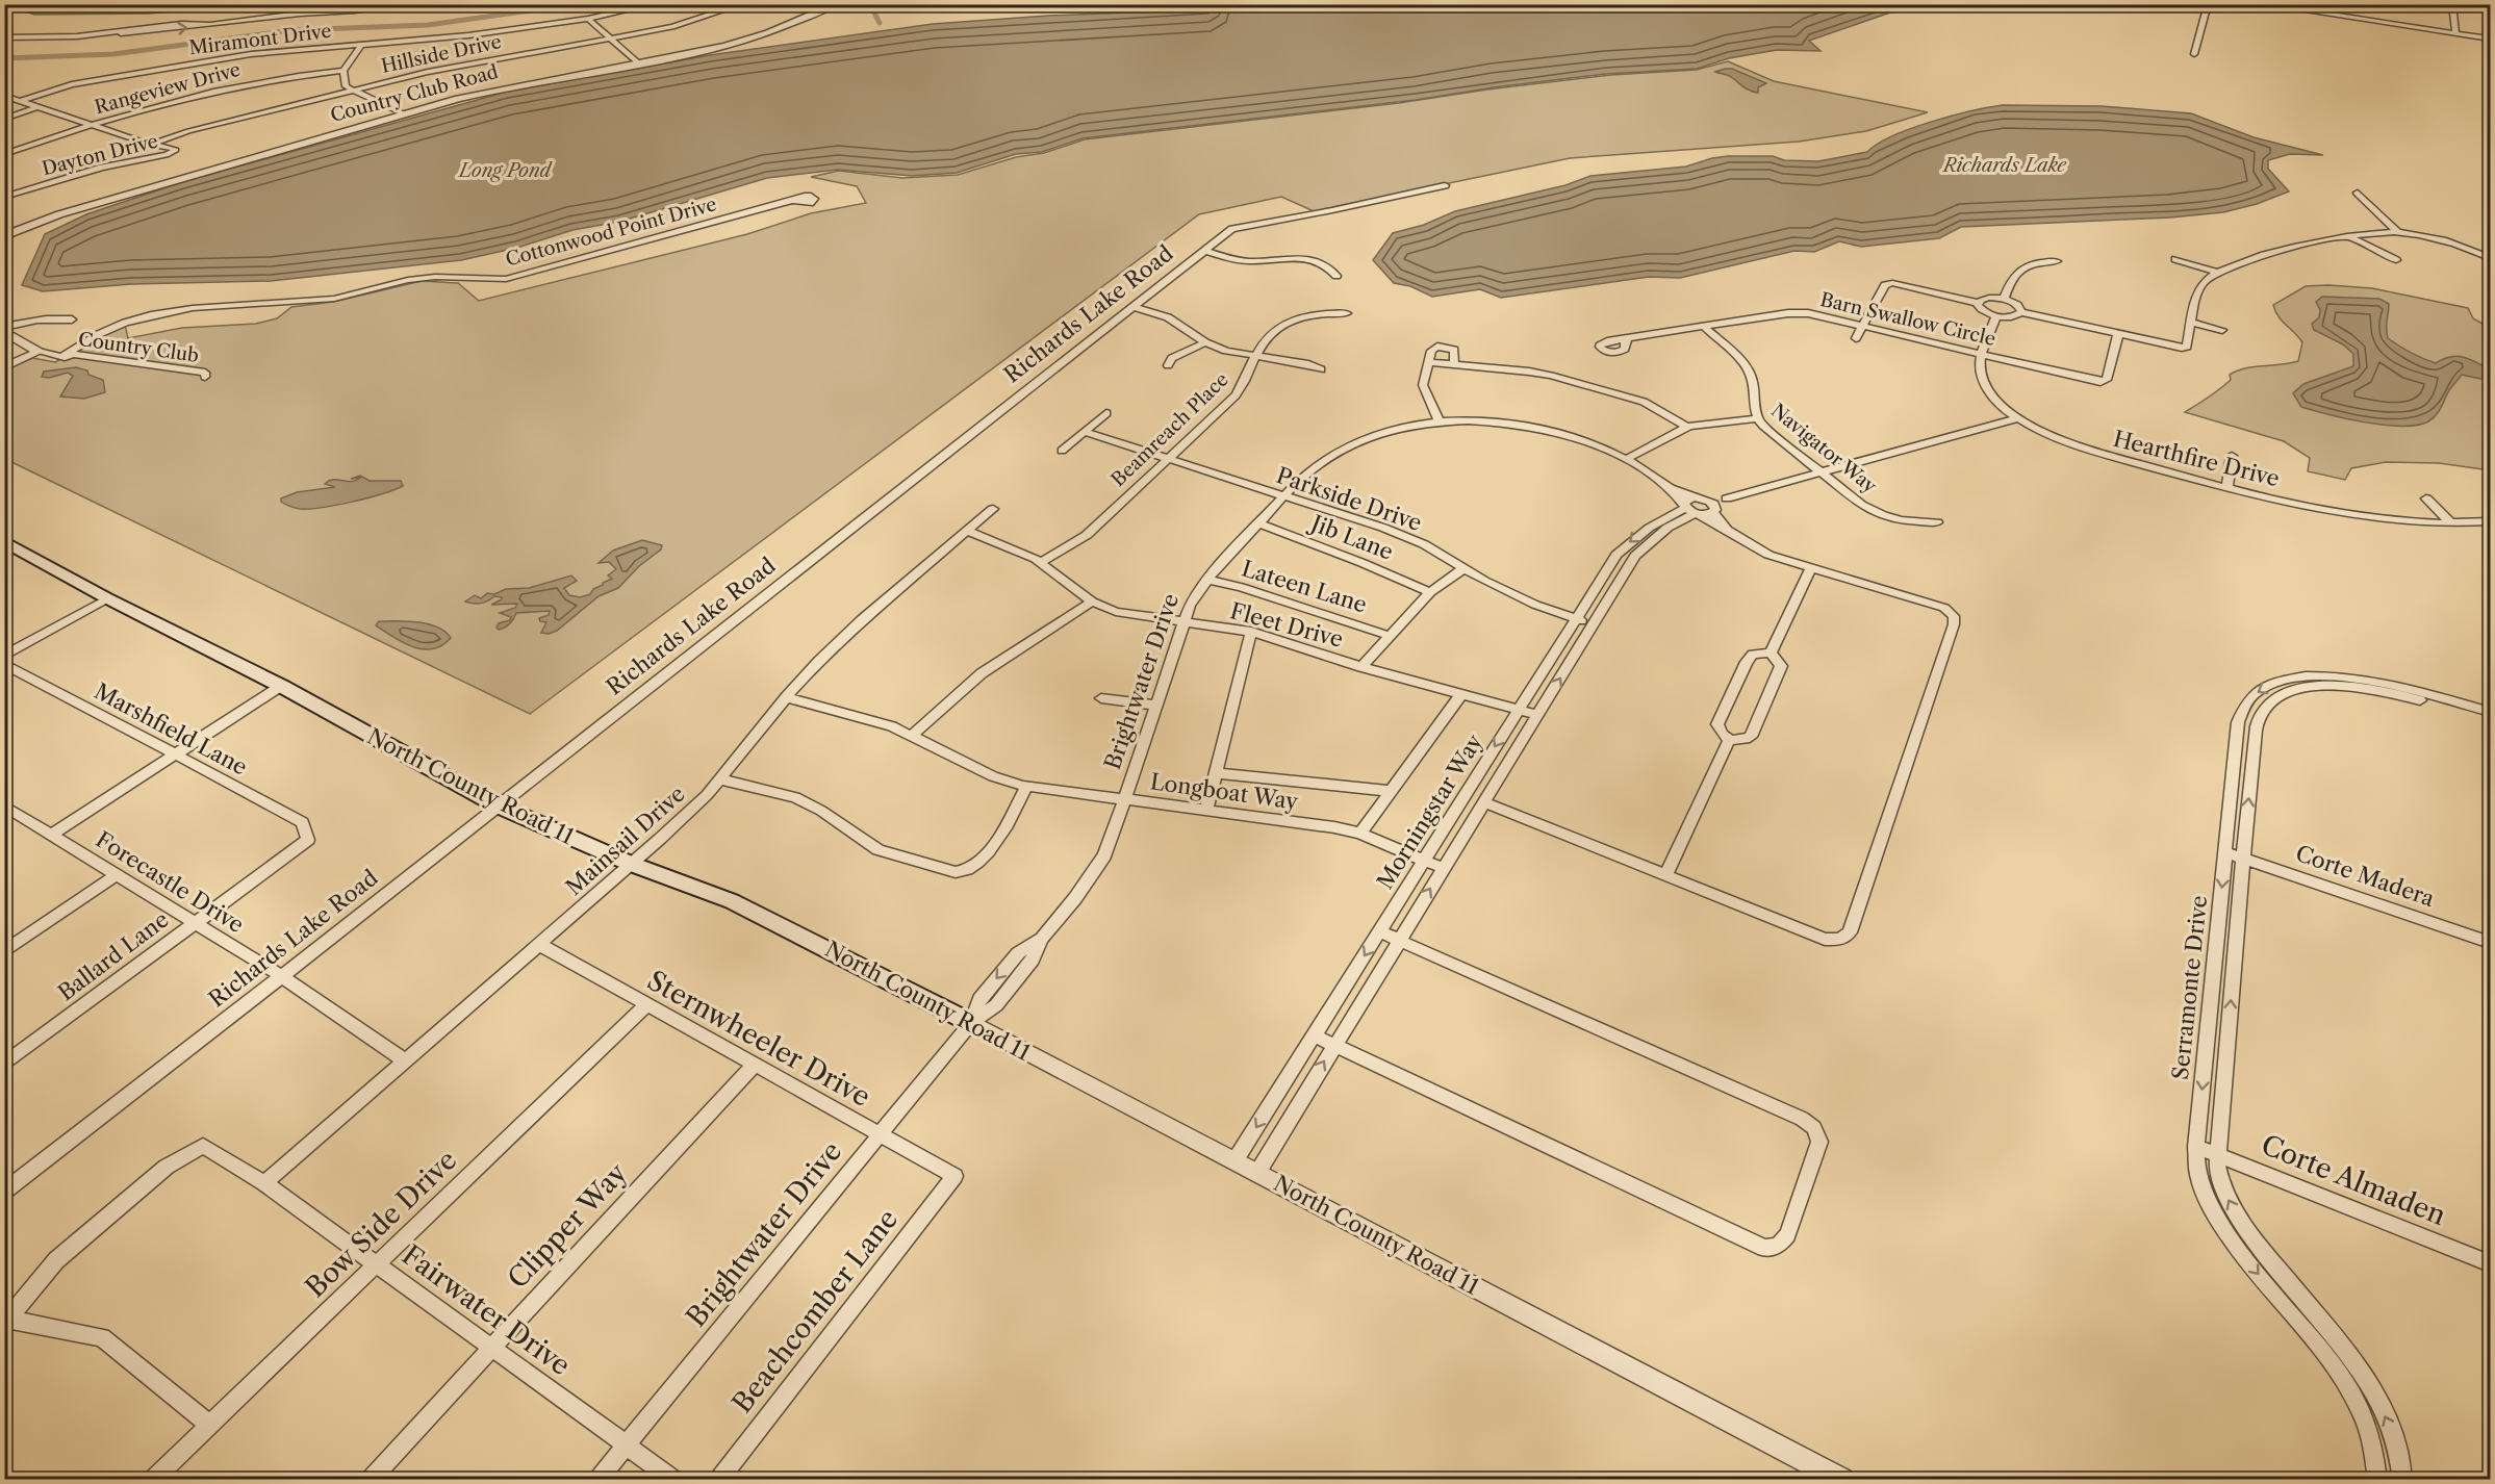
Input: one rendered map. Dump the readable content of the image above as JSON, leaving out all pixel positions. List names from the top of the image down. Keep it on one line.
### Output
{"streets":{"main road":["North County Road 11"],"street":["Miramont Drive","Hillside Drive","Rangeview Drive","Country Club Road","Dayton Drive","Cottonwood Point Drive","Richards Lake Road","Barn Swallow Circle","Country Club","Beamreach Place","Navigator Way","Hearthfire Drive","Parkside Drive","Jib Lane","Lateen Lane","Fleet Drive","Brightwater Drive","Marshfield Lane","Longboat Way","Morningstar Way","Mainsail Drive","Corte Madera","Forecastle Drive","Ballard Lane","Serramonte Drive","Sternwheeler Drive","Corte Almaden","Bow Side Drive","Clipper Way","Fairwater Drive","Beachcomber Lane"]},"crossings":[["Hillside Drive","Dayton Drive"],["Cottonwood Point Drive","Country Club"],["Richards Lake Road","North County Road 11"],["Richards Lake Road","Forecastle Drive"],["Barn Swallow Circle","Navigator Way"],["Barn Swallow Circle","Hearthfire Drive"],["Beamreach Place","Parkside Drive"],["Beamreach Place","Fleet Drive"],["Navigator Way","Morningstar Way"],["Hearthfire Drive","Morningstar Way"],["Parkside Drive","Brightwater Drive"],["Parkside Drive","Morningstar Way"],["Jib Lane","Brightwater Drive"],["Lateen Lane","Brightwater Drive"],["Fleet Drive","Brightwater Drive"],["Fleet Drive","Morningstar Way"],["Fleet Drive","Mainsail Drive"],["Brightwater Drive","North County Road 11"],["Brightwater Drive","Longboat Way"],["Brightwater Drive","Morningstar Way"],["Brightwater Drive","Sternwheeler Drive"],["Brightwater Drive","Fairwater Drive"],["Marshfield Lane","Ballard Lane"],["North County Road 11","Morningstar Way"],["North County Road 11","Mainsail Drive"],["Longboat Way","Morningstar Way"],["Longboat Way","Mainsail Drive"],["Mainsail Drive","Forecastle Drive"],["Mainsail Drive","Sternwheeler Drive"],["Mainsail Drive","Fairwater Drive"],["Corte Madera","Serramonte Drive"],["Forecastle Drive","Ballard Lane"],["Serramonte Drive","Corte Almaden"],["Sternwheeler Drive","Bow Side Drive"],["Sternwheeler Drive","Clipper Way"],["Sternwheeler Drive","Beachcomber Lane"],["Bow Side Drive","Fairwater Drive"],["Clipper Way","Fairwater Drive"]],"water":["Richards Lake","Long Pond"]}
